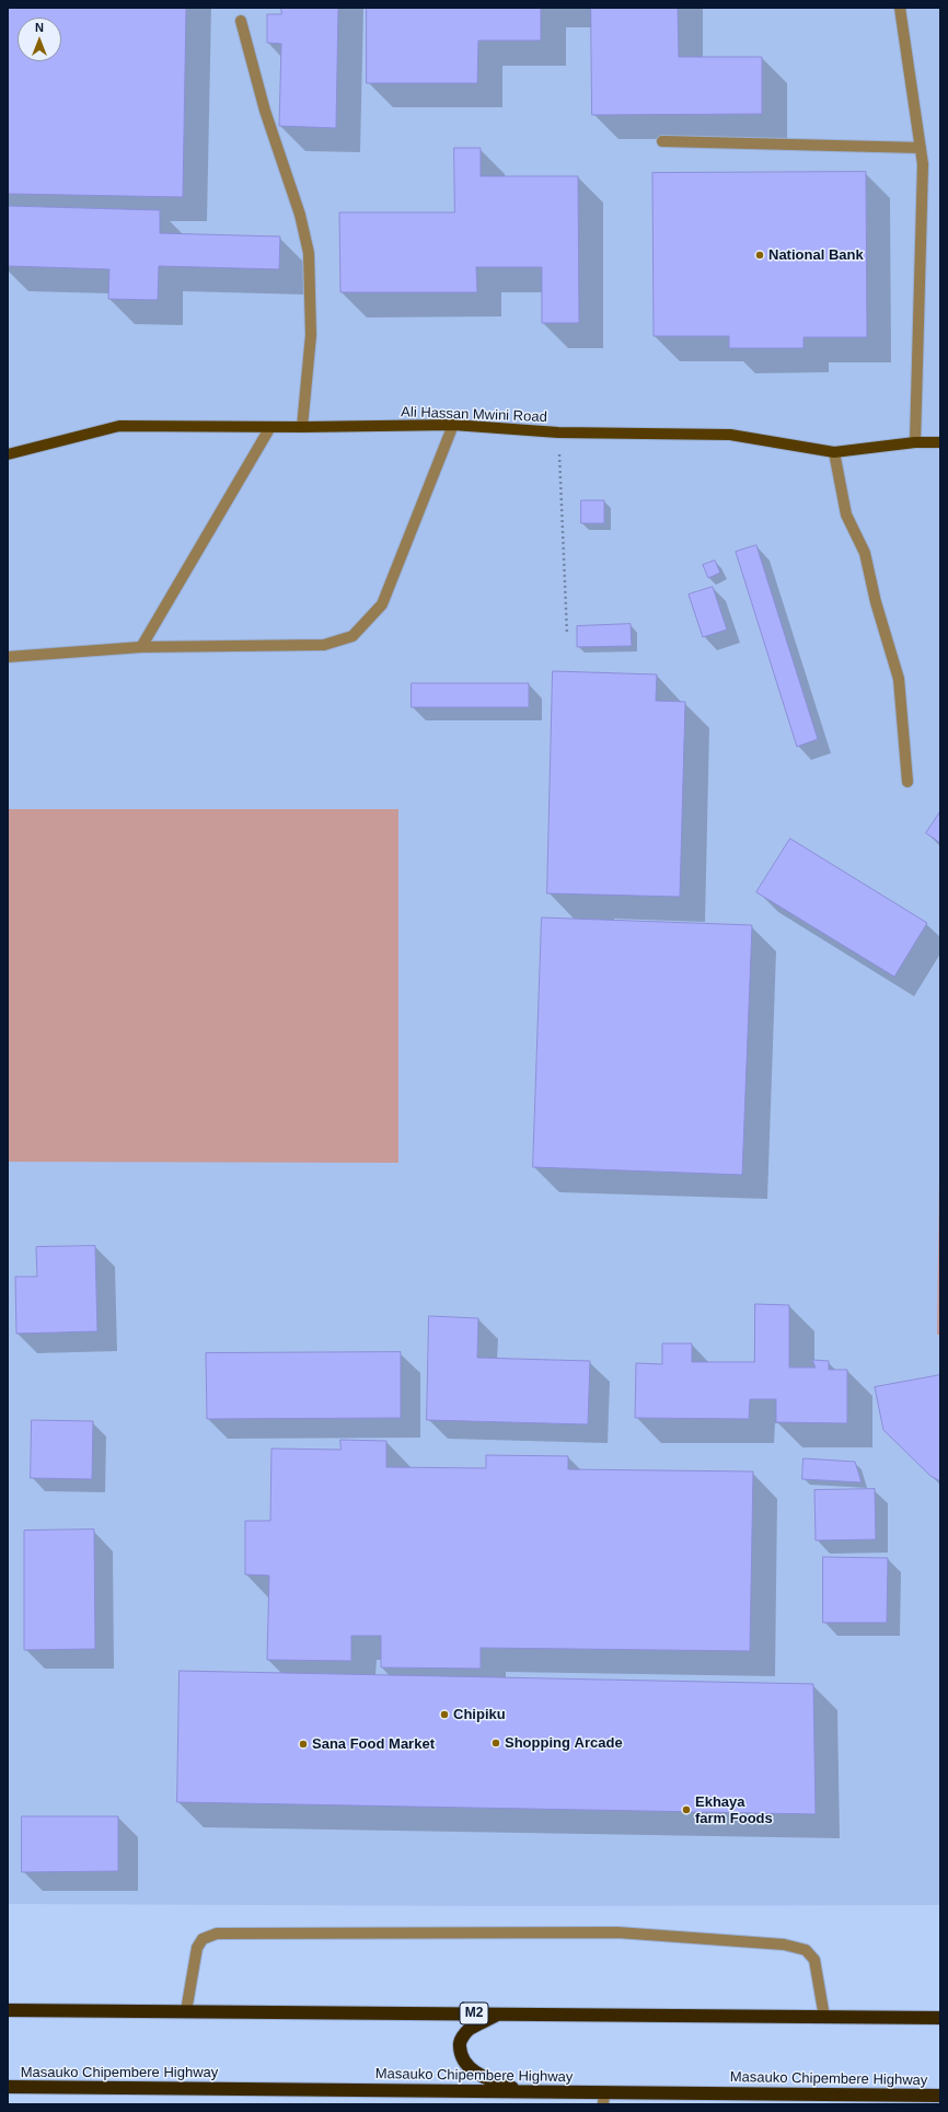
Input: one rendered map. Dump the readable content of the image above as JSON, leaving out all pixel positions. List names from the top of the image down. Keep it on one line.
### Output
{"streets":{"highway":["M2","Masauko Chipembere Highway"],"main road":["Ali Hassan Mwini Road"]},"places":["National Bank","Chipiku","Shopping Arcade","Sana Food Market","Ekhaya farm Foods"],"north":"top"}
